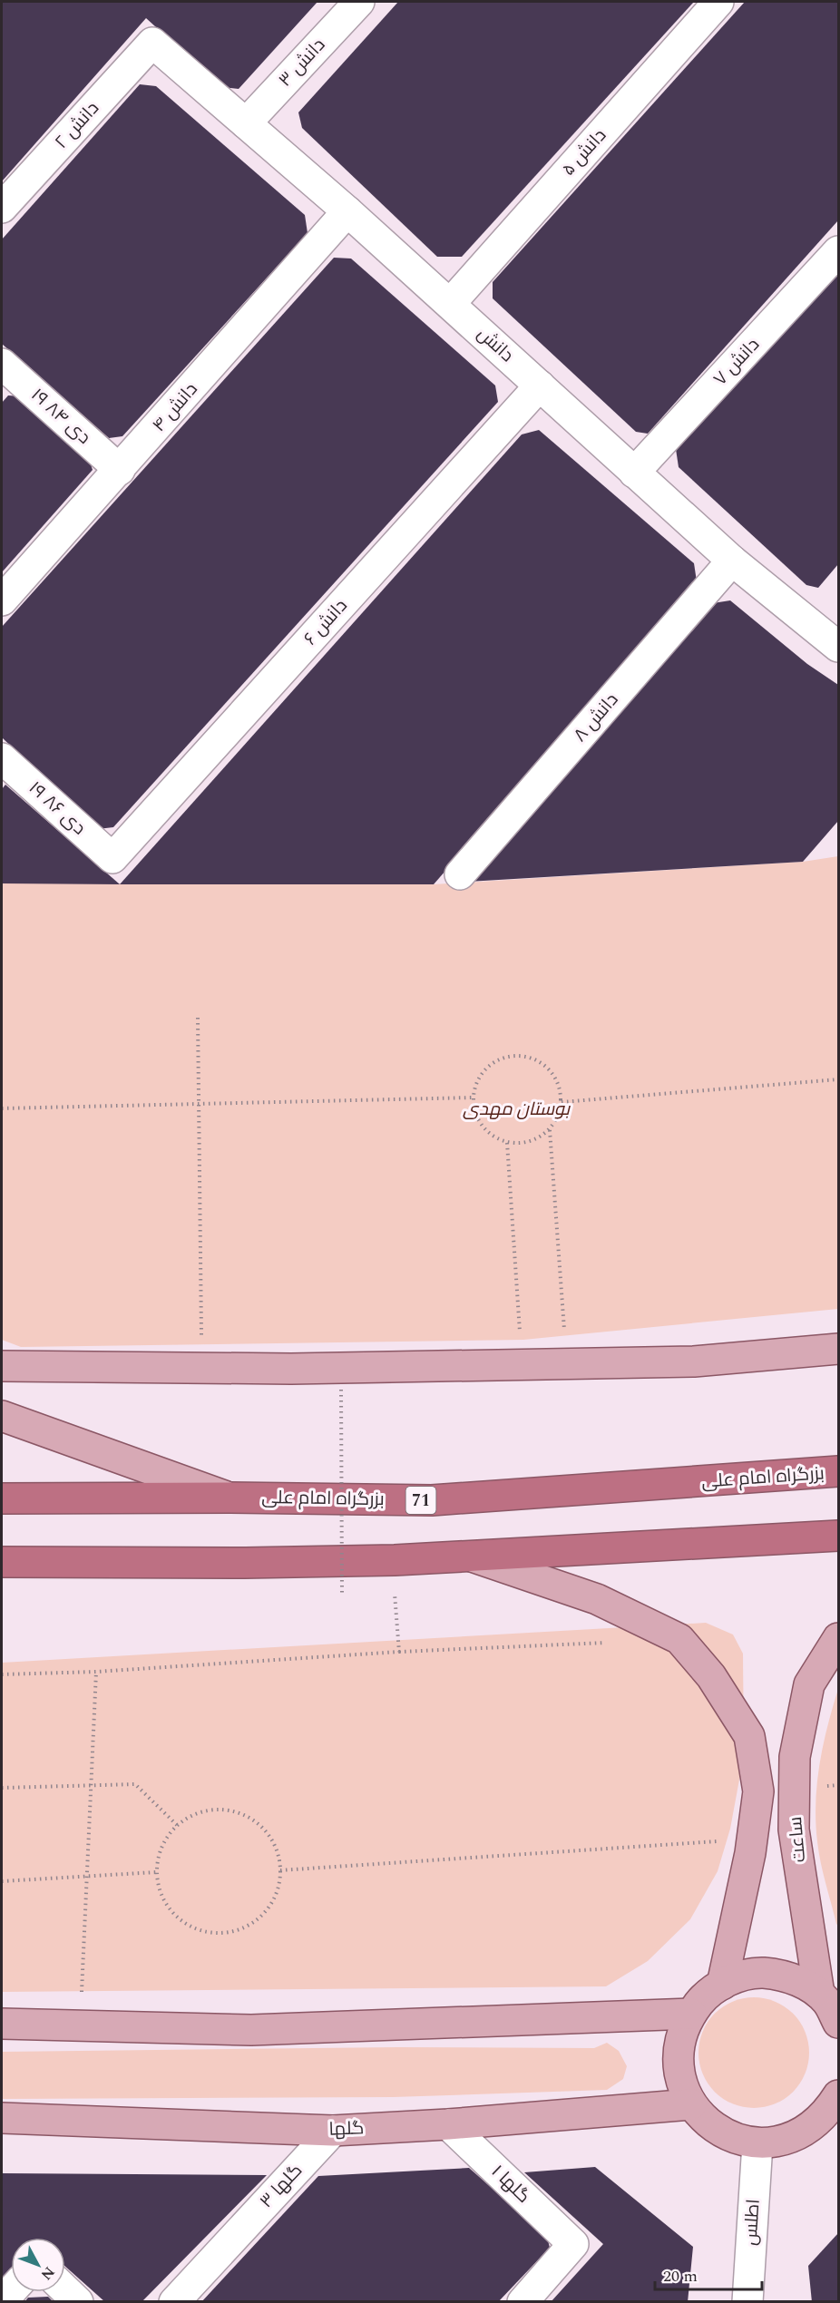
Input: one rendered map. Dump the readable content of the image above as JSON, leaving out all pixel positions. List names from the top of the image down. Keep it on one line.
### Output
{"streets":{"highway":["بزرگراه امام علی","71"],"main road":["ساعت","گلها"],"street":["دانش ۳","۲ دانش","دانش ۵","دانش","دانش ۷","دانش ۴","۱۹ دی ۸۴","۶ دانش","دانش ۸","۱۹ دی ۸۶","گلها ۱","گلها ۳","اطلس"]},"crossings":[["دانش ۳","دانش"],["۲ دانش","دانش"],["دانش ۵","دانش"],["دانش","دانش ۷"],["دانش","دانش ۴"],["دانش","۶ دانش"],["دانش","دانش ۸"],["دانش ۴","۱۹ دی ۸۴"],["۶ دانش","۱۹ دی ۸۶"],["گلها","گلها ۱"],["گلها","گلها ۳"]],"parks":["بوستان مهدی"],"scale_bar":"20 m","north":"bottom right"}
